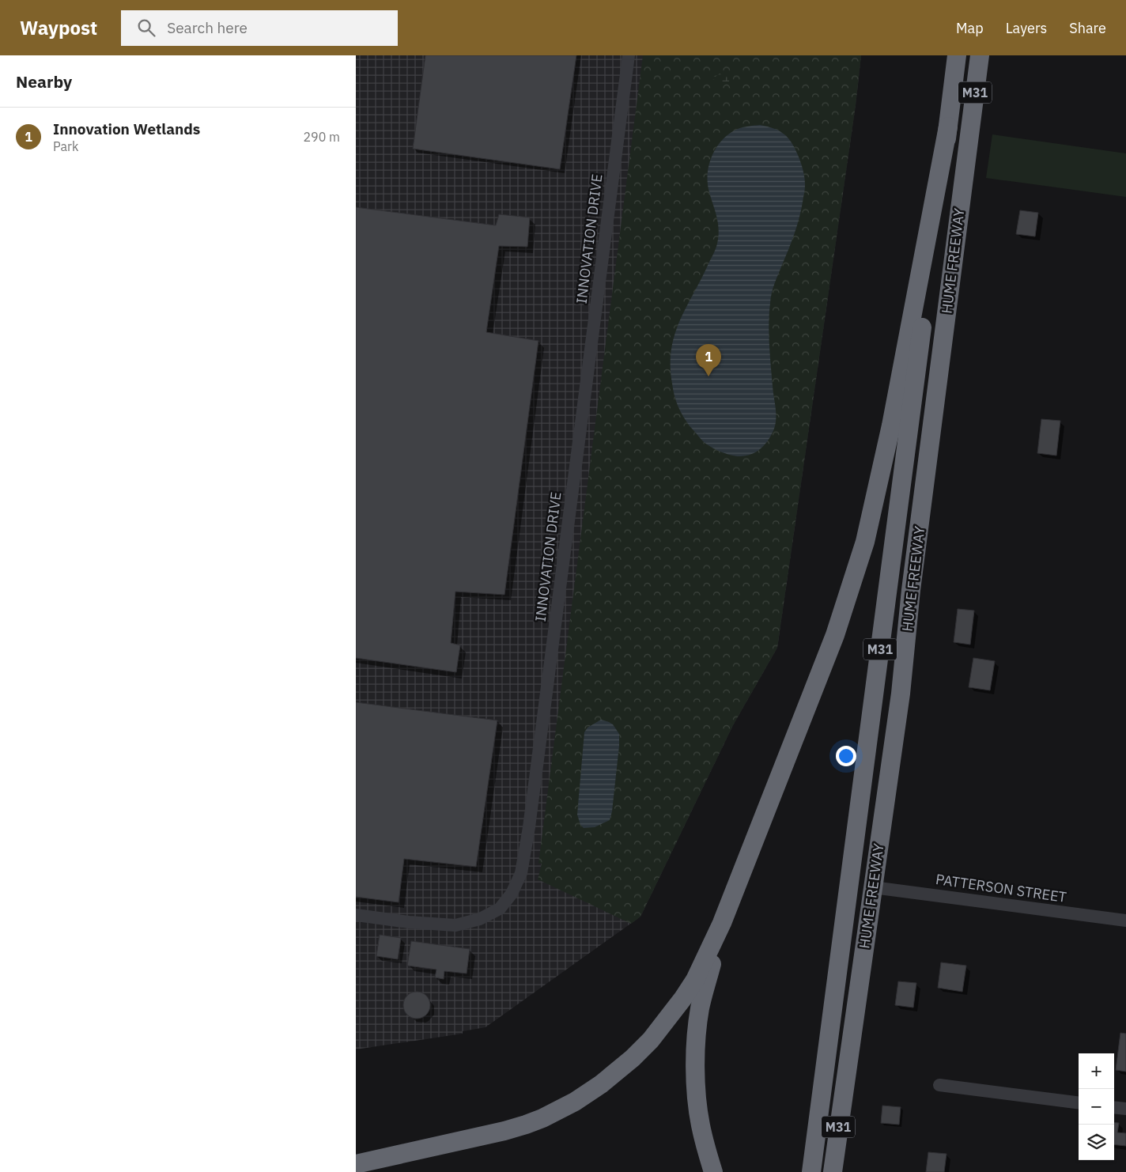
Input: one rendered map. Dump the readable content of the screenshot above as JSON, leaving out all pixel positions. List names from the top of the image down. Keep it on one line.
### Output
{"streets":{"highway":["M31","HUME FREEWAY"],"street":["INNOVATION DRIVE","PATTERSON STREET"]},"crossings":[["HUME FREEWAY","PATTERSON STREET"]],"page":{"header":"Waypost","search":"Search here","nav":["Map","Layers","Share"],"heading":"Nearby","list":[{"mark":"1","name":"Innovation Wetlands","note":"Park","value":"290 m"}],"pins":"1","map_buttons":["+","−"]}}
